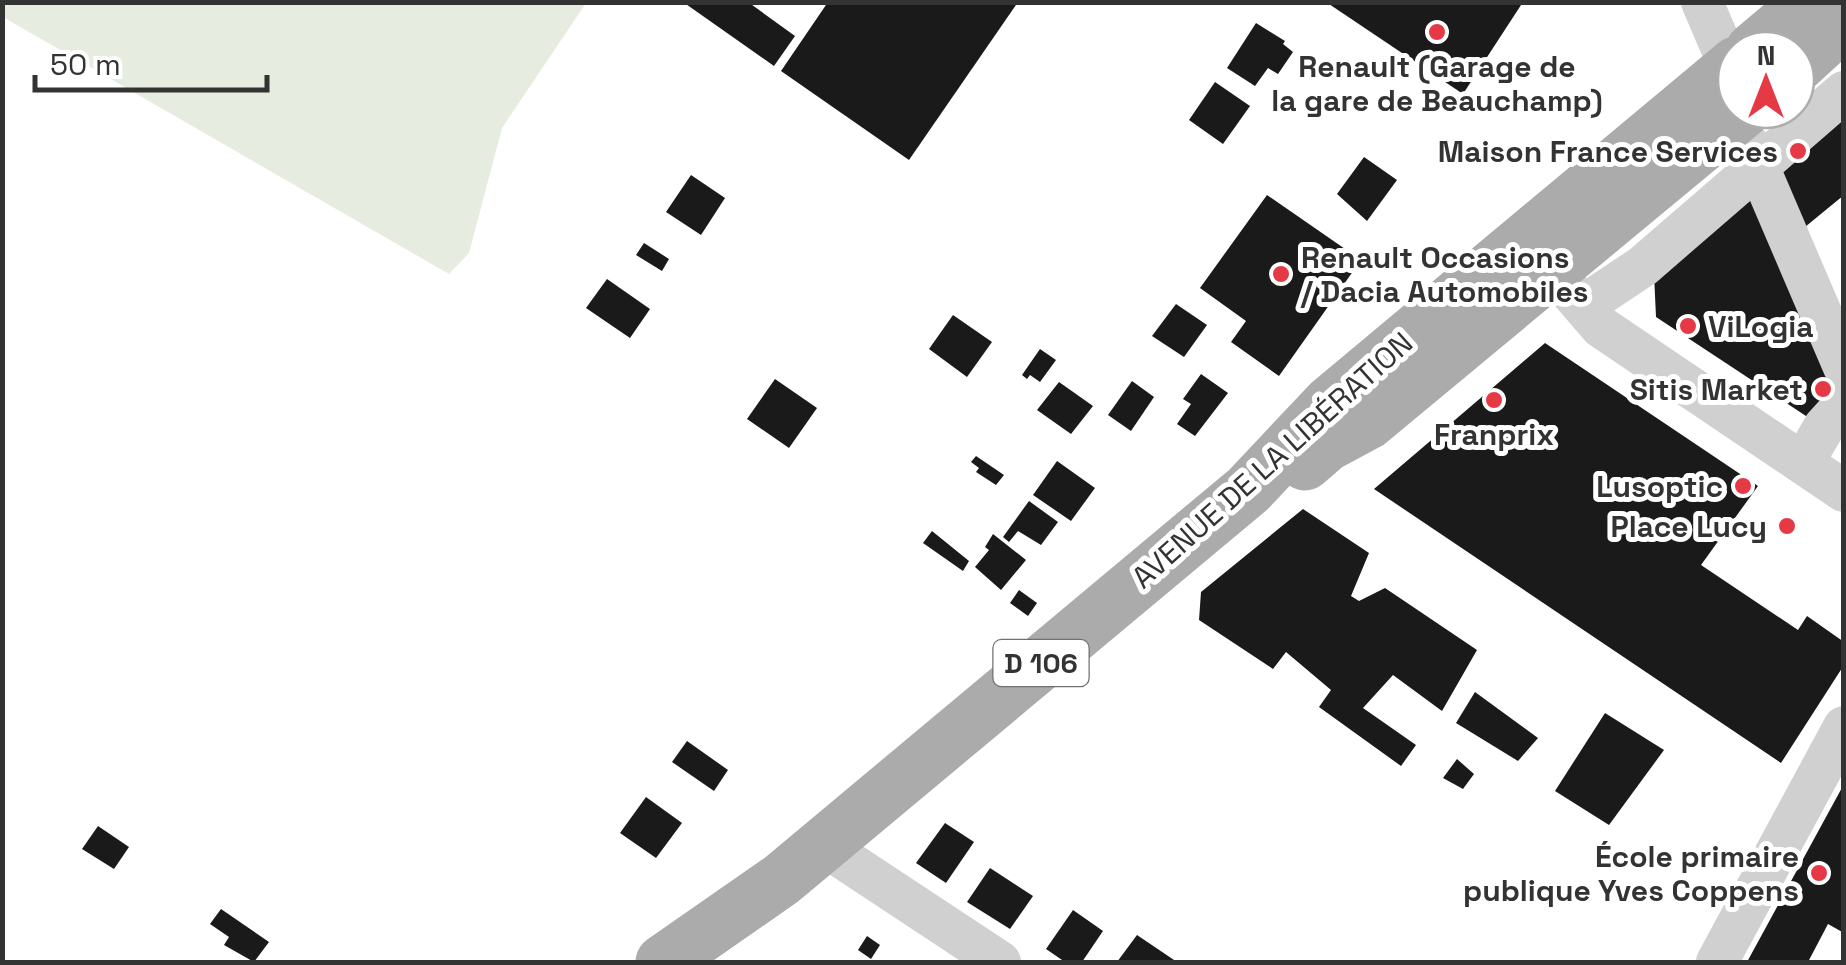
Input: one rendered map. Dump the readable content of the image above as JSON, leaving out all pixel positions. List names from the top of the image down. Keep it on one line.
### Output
{"streets":{"main road":["AVENUE DE LA LIBÉRATION","D 106"]},"places":["Renault (Garage de la gare de Beauchamp)","Maison France Services","Renault Occasions / Dacia Automobiles","ViLogia","Sitis Market","Franprix","Lusoptic","Place Lucy","École primaire publique Yves Coppens"],"scale_bar":"50 m","north":"top"}
